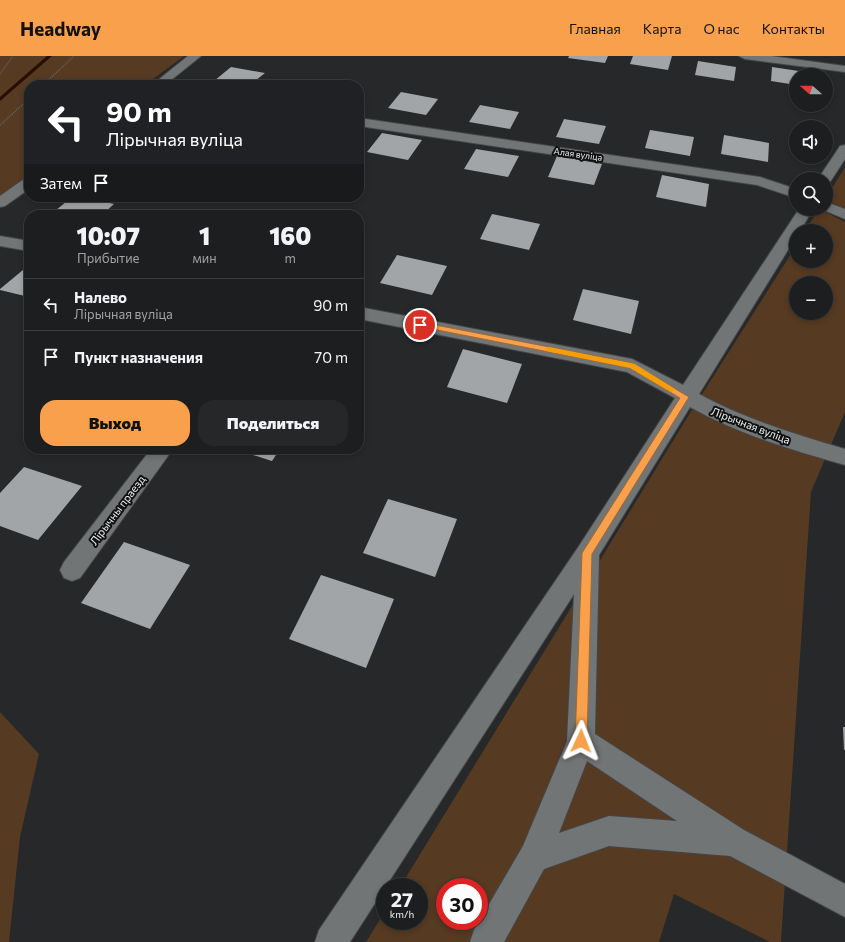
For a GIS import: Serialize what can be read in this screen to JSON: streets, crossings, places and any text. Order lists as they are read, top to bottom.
{
  "streets": {
    "street": ["Алая вуліца", "Лірычная вуліца", "Лірычны праезд"]
  },
  "north": "left",
  "page": {
    "header": "Headway",
    "nav": [
      "Главная",
      "Карта",
      "О нас",
      "Контакты"
    ],
    "map_buttons": ["+", "−"],
    "turn": ["90 m", "Лірычная вуліца"],
    "then": "Затем",
    "eta": [
      "10:07",
      "Прибытие",
      "1",
      "мин",
      "160",
      "m"
    ],
    "list": [
      {
        "name": "Налево",
        "note": "Лірычная вуліца",
        "value": "90 m"
      },
      {
        "name": "Пункт назначения",
        "value": "70 m"
      }
    ],
    "buttons": ["Выход", "Поделиться"],
    "speed": "27 km/h",
    "limit": "30"
  }
}
